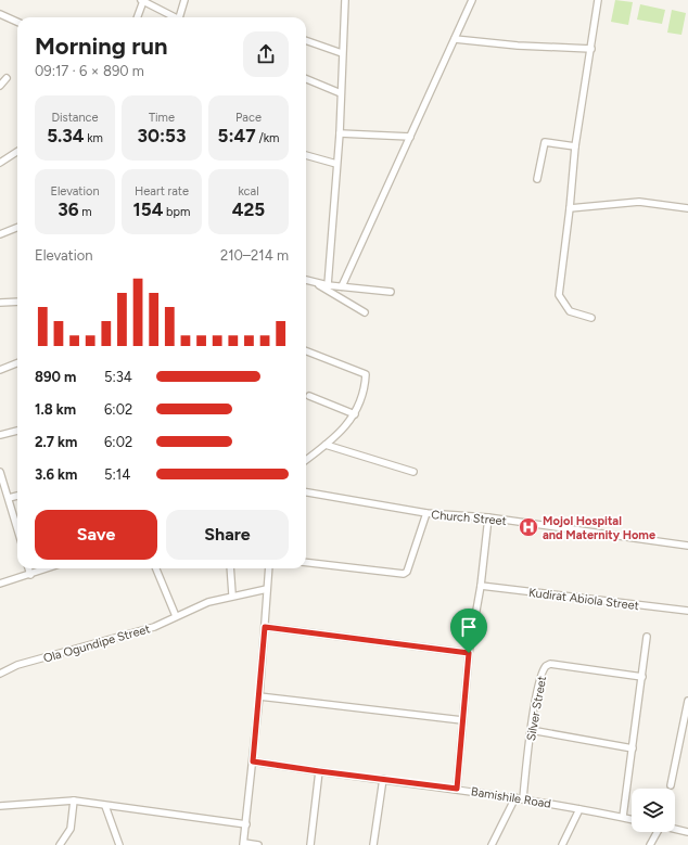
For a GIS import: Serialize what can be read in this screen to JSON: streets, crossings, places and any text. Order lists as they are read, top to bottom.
{
  "streets": {
    "street": [
      "Church Street",
      "Kudirat Abiola Street",
      "Ola Ogundipe Street",
      "Silver Street",
      "Bamishile Road"
    ]
  },
  "crossings": [
    ["Silver Street", "Bamishile Road"]
  ],
  "places": {
    "hospital": ["Mojol Hospital and Maternity Home"]
  },
  "page": {
    "heading": ["Morning run", "09:17 · 6 × 890 m"],
    "stats": [
      ["Distance", "5.34 km"],
      ["Time", "30:53"],
      ["Pace", "5:47 /km"],
      ["Elevation", "36 m"],
      ["Heart rate", "154 bpm"],
      ["kcal", "425"]
    ],
    "chart": ["Elevation", "210–214 m"],
    "list": [
      {
        "name": "890 m",
        "note": "5:34"
      },
      {
        "name": "1.8 km",
        "note": "6:02"
      },
      {
        "name": "2.7 km",
        "note": "6:02"
      },
      {
        "name": "3.6 km",
        "note": "5:14"
      }
    ],
    "buttons": ["Save", "Share"]
  }
}
